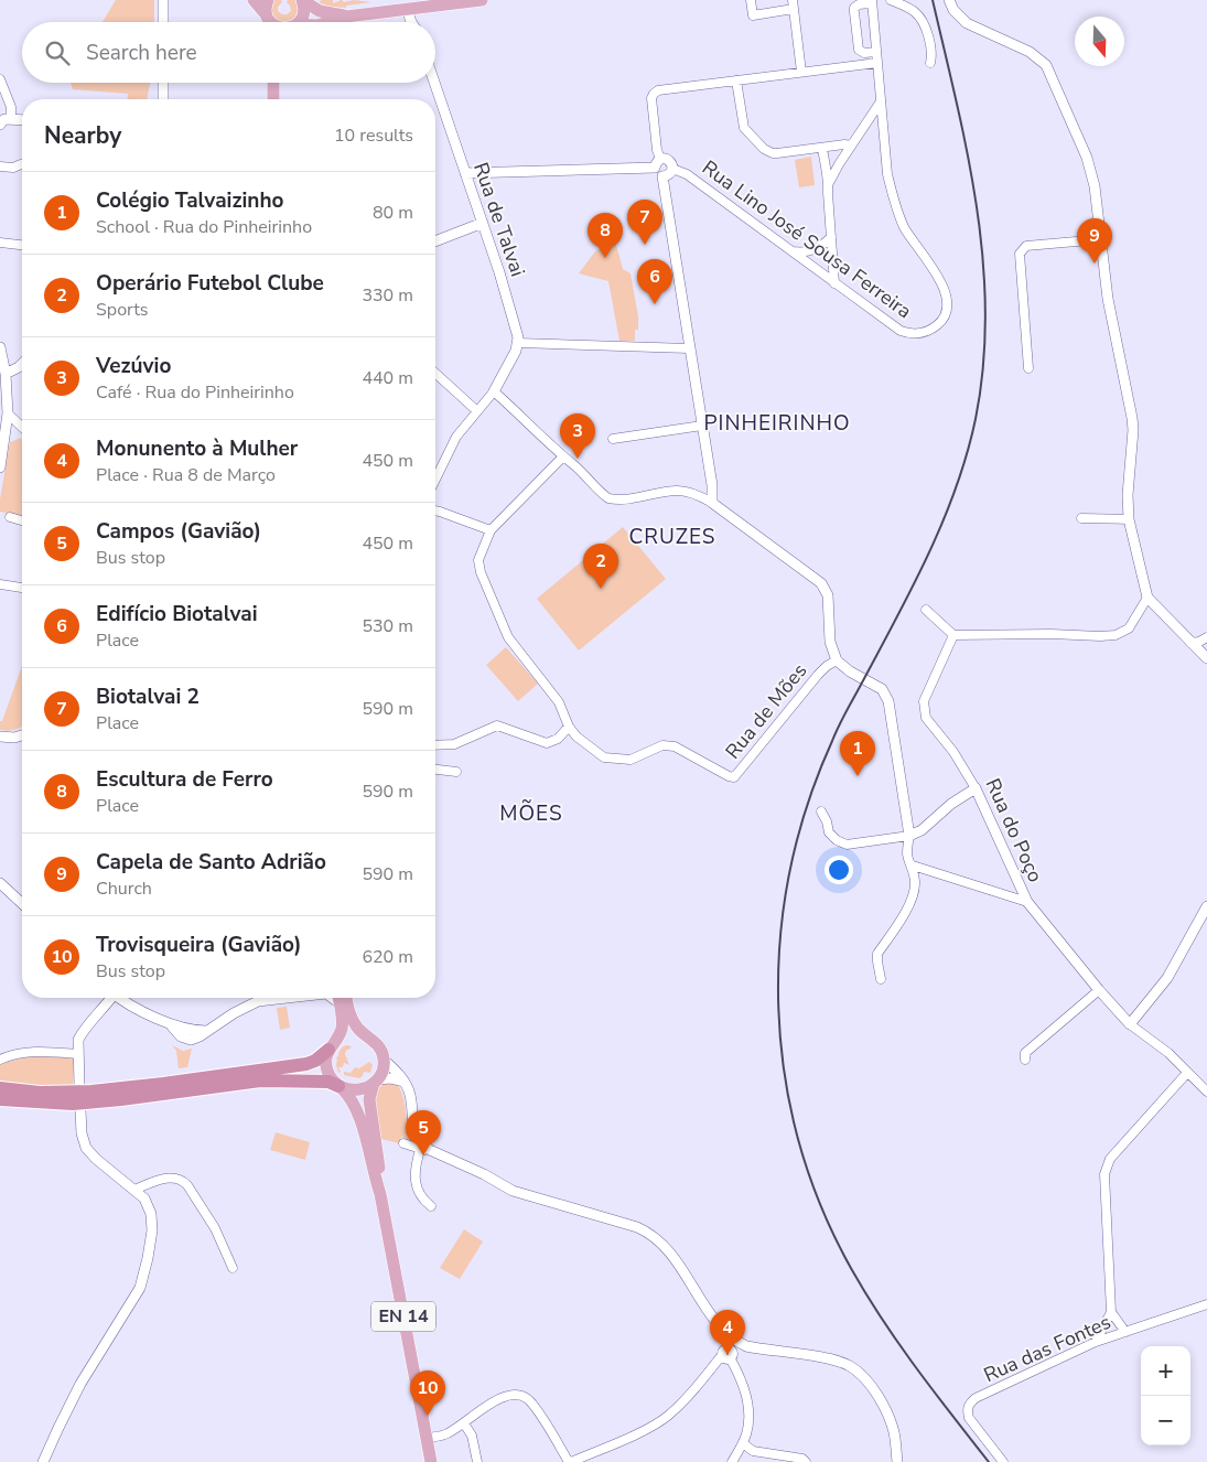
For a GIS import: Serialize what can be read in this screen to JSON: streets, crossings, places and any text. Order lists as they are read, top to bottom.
{
  "streets": {
    "main road": ["EN 14"],
    "street": [
      "Rua de Talvai",
      "Rua Lino José Sousa Ferreira",
      "Rua de Mões",
      "Rua do Poço",
      "Rua das Fontes"
    ]
  },
  "districts": ["PINHEIRINHO", "CRUZES", "MÕES"],
  "north": "bottom",
  "page": {
    "search": "Search here",
    "heading": ["Nearby", "10 results"],
    "list": [
      {
        "mark": "1",
        "name": "Colégio Talvaizinho",
        "note": "School · Rua do Pinheirinho",
        "value": "80 m"
      },
      {
        "mark": "2",
        "name": "Operário Futebol Clube",
        "note": "Sports",
        "value": "330 m"
      },
      {
        "mark": "3",
        "name": "Vezúvio",
        "note": "Café · Rua do Pinheirinho",
        "value": "440 m"
      },
      {
        "mark": "4",
        "name": "Monunento à Mulher",
        "note": "Place · Rua 8 de Março",
        "value": "450 m"
      },
      {
        "mark": "5",
        "name": "Campos (Gavião)",
        "note": "Bus stop",
        "value": "450 m"
      },
      {
        "mark": "6",
        "name": "Edifício Biotalvai",
        "note": "Place",
        "value": "530 m"
      },
      {
        "mark": "7",
        "name": "Biotalvai 2",
        "note": "Place",
        "value": "590 m"
      },
      {
        "mark": "8",
        "name": "Escultura de Ferro",
        "note": "Place",
        "value": "590 m"
      },
      {
        "mark": "9",
        "name": "Capela de Santo Adrião",
        "note": "Church",
        "value": "590 m"
      },
      {
        "mark": "10",
        "name": "Trovisqueira (Gavião)",
        "note": "Bus stop",
        "value": "620 m"
      }
    ],
    "pins": [
      "7",
      "8",
      "9",
      "6",
      "3",
      "2",
      "1",
      "5",
      "4",
      "10"
    ],
    "map_buttons": ["+", "−"]
  }
}
